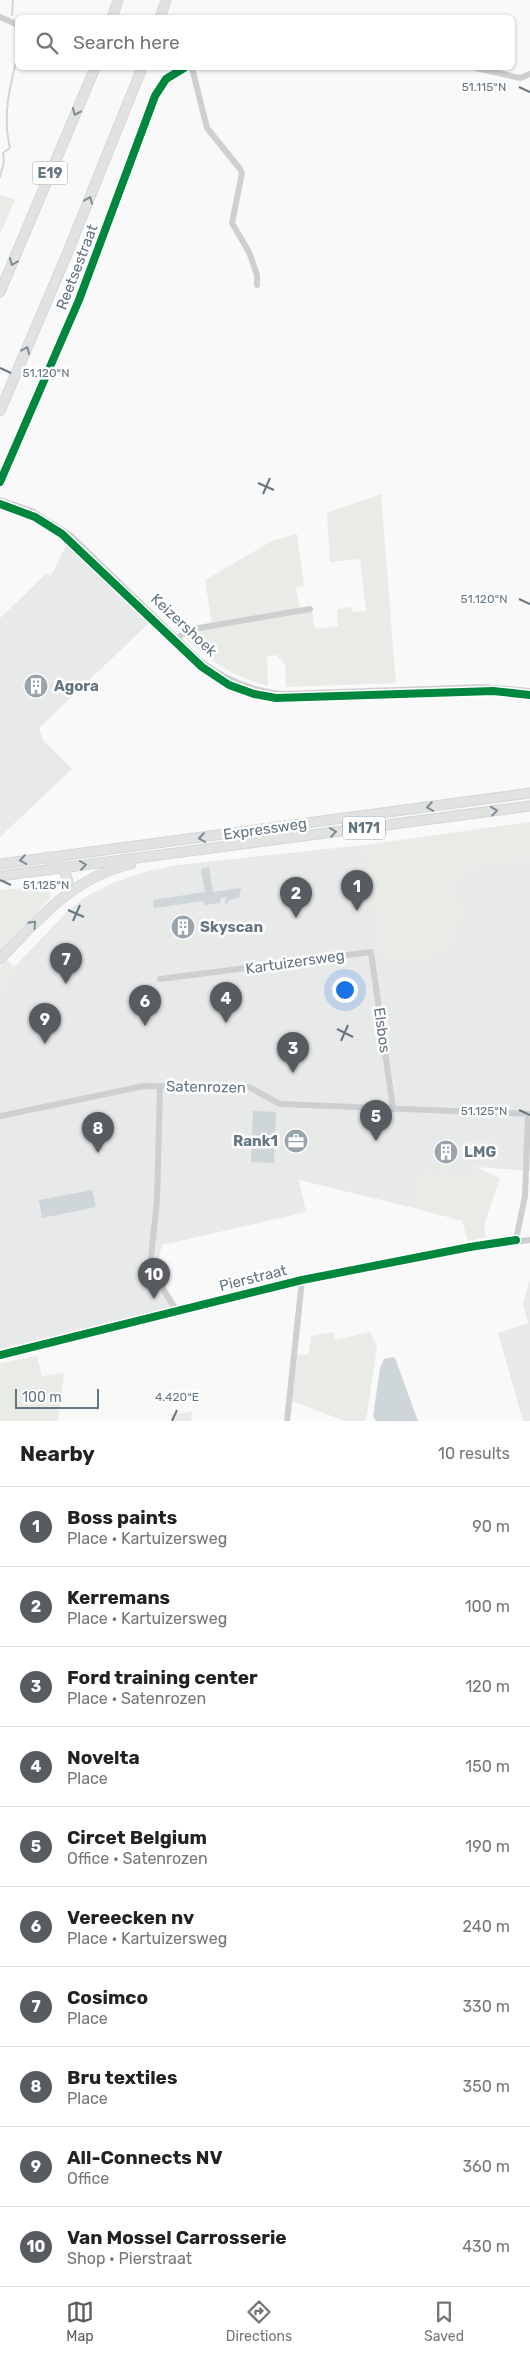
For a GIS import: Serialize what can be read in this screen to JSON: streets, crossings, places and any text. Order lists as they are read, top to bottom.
{
  "streets": {
    "highway": ["E19", "N171", "Expressweg"],
    "street": [
      "Reetsestraat",
      "Keizershoek",
      "Kartuizersweg",
      "Elsbos",
      "Satenrozen",
      "Pierstraat"
    ]
  },
  "crossings": [
    ["Kartuizersweg", "Elsbos"],
    ["Elsbos", "Satenrozen"]
  ],
  "places": {
    "building": ["Agora", "Skyscan", "LMG"],
    "office": ["Rank1"]
  },
  "scale_bar": "100 m",
  "page": {
    "search": "Search here",
    "pins": [
      "1",
      "2",
      "7",
      "4",
      "6",
      "9",
      "3",
      "5",
      "8",
      "10"
    ],
    "scale": "100 m",
    "heading": ["Nearby", "10 results"],
    "list": [
      {
        "mark": "1",
        "name": "Boss paints",
        "note": "Place · Kartuizersweg",
        "value": "90 m"
      },
      {
        "mark": "2",
        "name": "Kerremans",
        "note": "Place · Kartuizersweg",
        "value": "100 m"
      },
      {
        "mark": "3",
        "name": "Ford training center",
        "note": "Place · Satenrozen",
        "value": "120 m"
      },
      {
        "mark": "4",
        "name": "Novelta",
        "note": "Place",
        "value": "150 m"
      },
      {
        "mark": "5",
        "name": "Circet Belgium",
        "note": "Office · Satenrozen",
        "value": "190 m"
      },
      {
        "mark": "6",
        "name": "Vereecken nv",
        "note": "Place · Kartuizersweg",
        "value": "240 m"
      },
      {
        "mark": "7",
        "name": "Cosimco",
        "note": "Place",
        "value": "330 m"
      },
      {
        "mark": "8",
        "name": "Bru textiles",
        "note": "Place",
        "value": "350 m"
      },
      {
        "mark": "9",
        "name": "All-Connects NV",
        "note": "Office",
        "value": "360 m"
      },
      {
        "mark": "10",
        "name": "Van Mossel Carrosserie",
        "note": "Shop · Pierstraat",
        "value": "430 m"
      }
    ],
    "nav": ["Map", "Directions", "Saved"]
  },
  "coordinates": [
    "51.115°N",
    "51.120°N",
    "51.125°N",
    "4.420°E"
  ]
}
